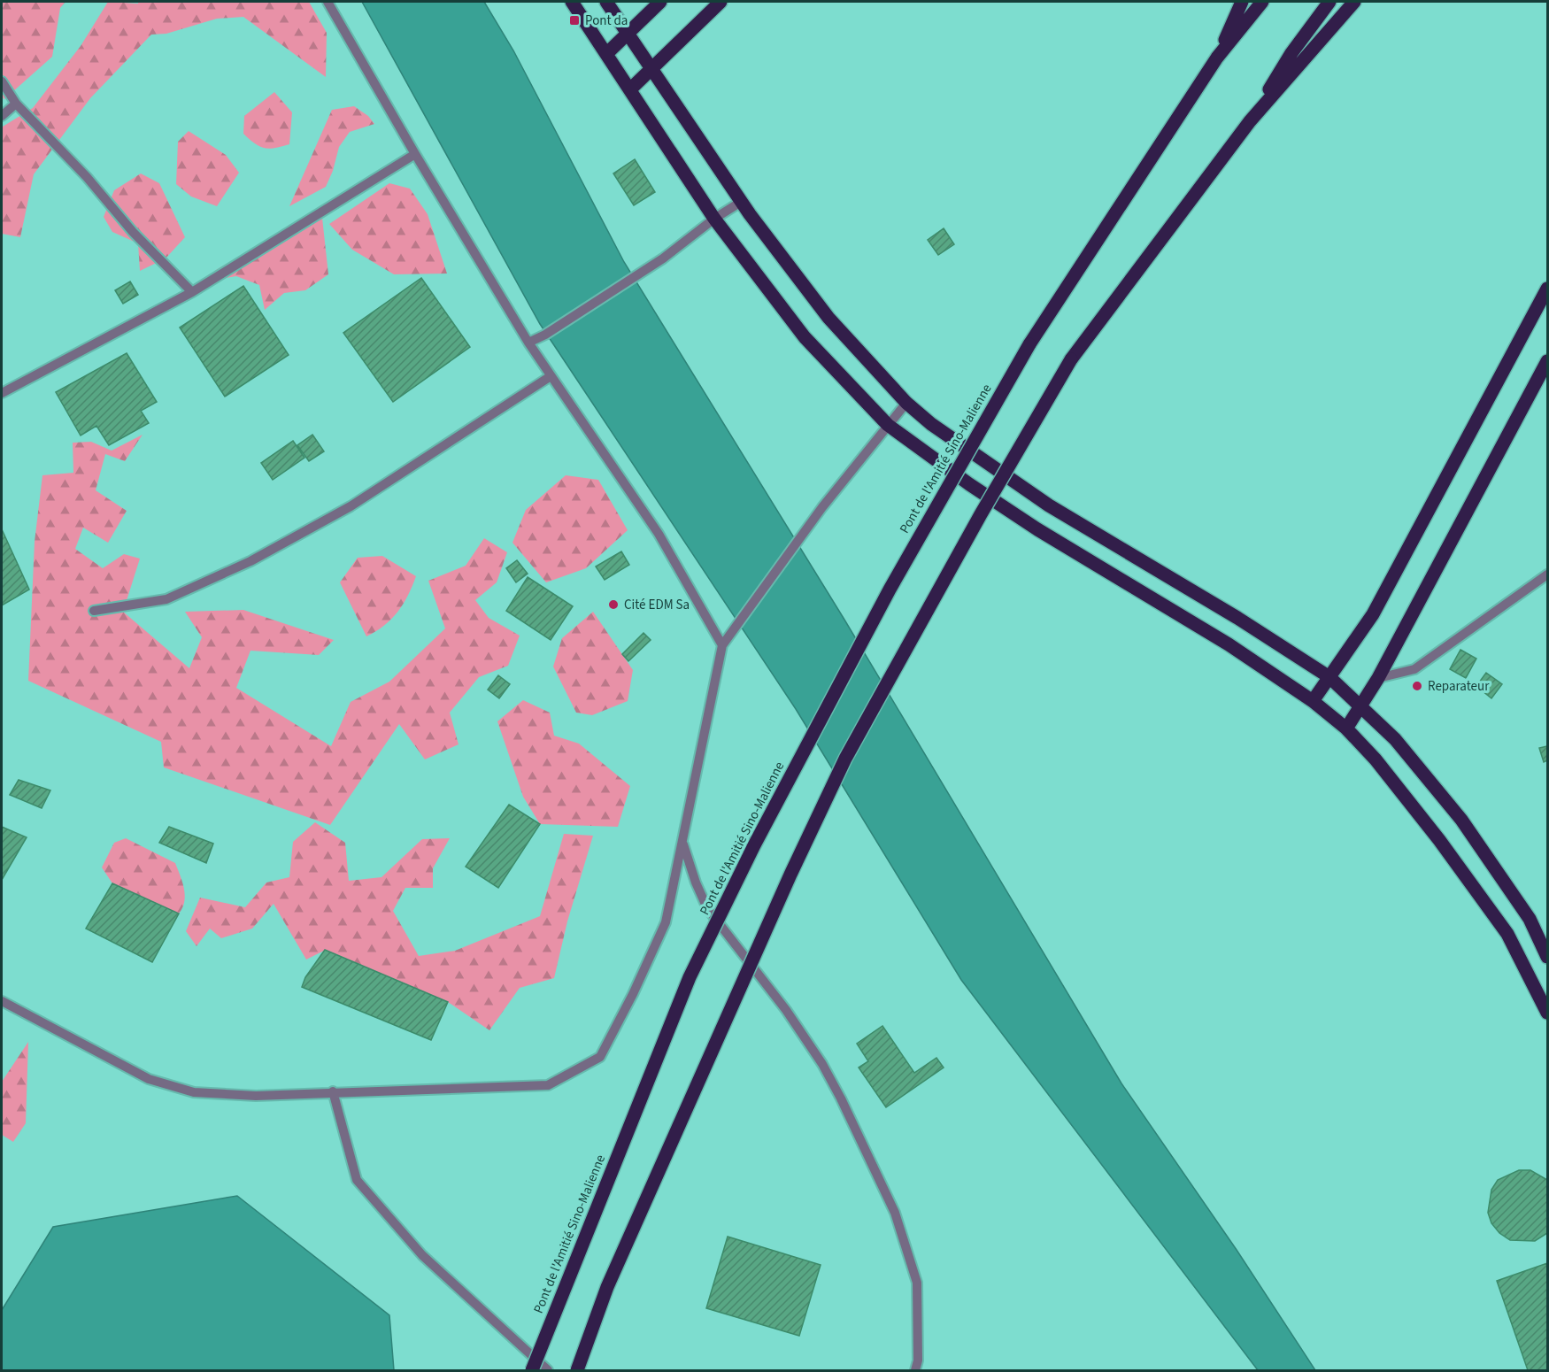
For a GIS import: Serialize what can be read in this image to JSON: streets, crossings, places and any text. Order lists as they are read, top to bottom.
{
  "streets": {
    "main road": ["Pont de l'Amitié Sino-Malienne"]
  },
  "places": {
    "transit": ["Pont da"],
    "other": ["Cité EDM Sa", "Reparateur"]
  }
}
